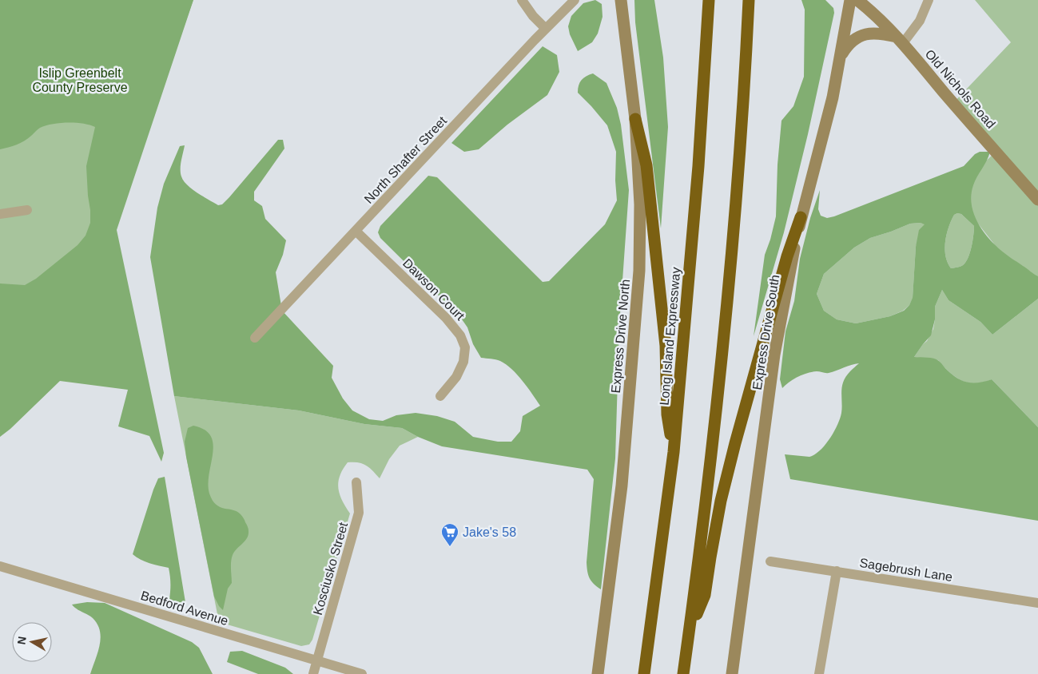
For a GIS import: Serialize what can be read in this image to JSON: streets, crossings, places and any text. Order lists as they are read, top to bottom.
{
  "streets": {
    "highway": ["Long Island Expressway"],
    "main road": ["Old Nichols Road", "Express Drive South", "Express Drive North"],
    "street": [
      "North Shafter Street",
      "Dawson Court",
      "Kosciusko Street",
      "Sagebrush Lane",
      "Bedford Avenue"
    ]
  },
  "crossings": [
    ["North Shafter Street", "Dawson Court"],
    ["Kosciusko Street", "Bedford Avenue"]
  ],
  "parks": ["Islip Greenbelt County Preserve"],
  "places": {
    "supermarket": ["Jake's 58"]
  },
  "north": "left"
}
